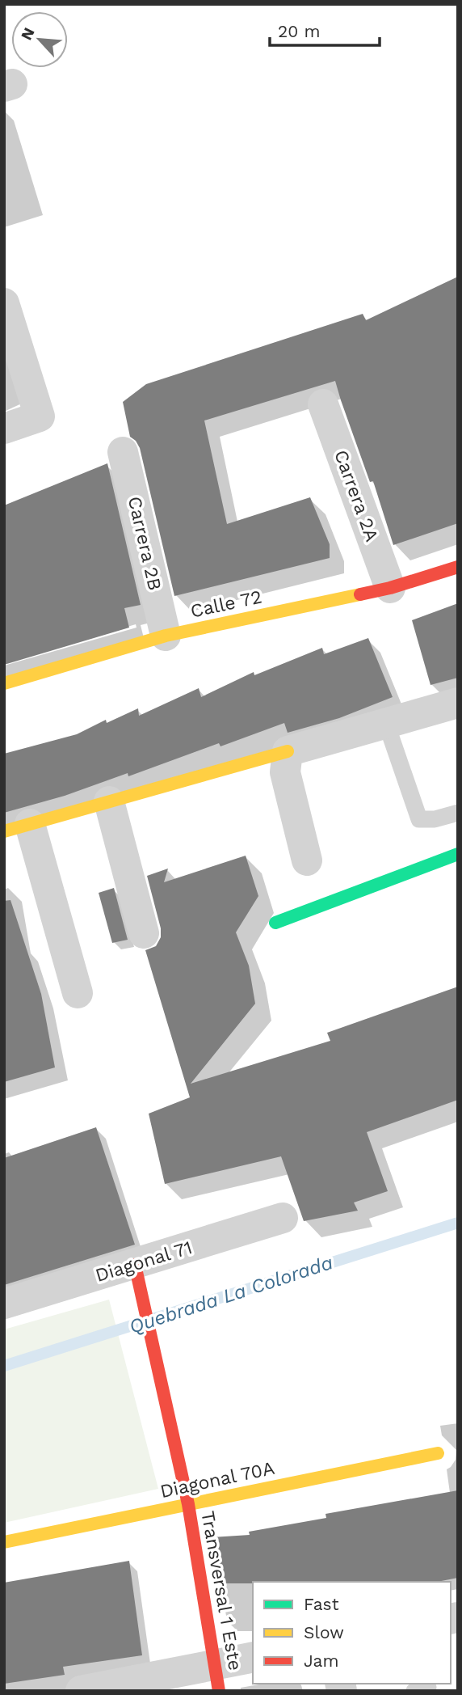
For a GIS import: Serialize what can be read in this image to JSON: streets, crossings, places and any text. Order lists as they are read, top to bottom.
{
  "streets": {
    "street": [
      "Carrera 2A",
      "Carrera 2B",
      "Calle 72",
      "Diagonal 71",
      "Diagonal 70A",
      "Transversal 1 Este"
    ]
  },
  "crossings": [
    ["Carrera 2A", "Calle 72"],
    ["Carrera 2B", "Calle 72"],
    ["Diagonal 71", "Transversal 1 Este"],
    ["Diagonal 70A", "Transversal 1 Este"]
  ],
  "water": ["Quebrada La Colorada"],
  "legend": ["Fast", "Slow", "Jam"],
  "scale_bar": "20 m",
  "north": "top left"
}
